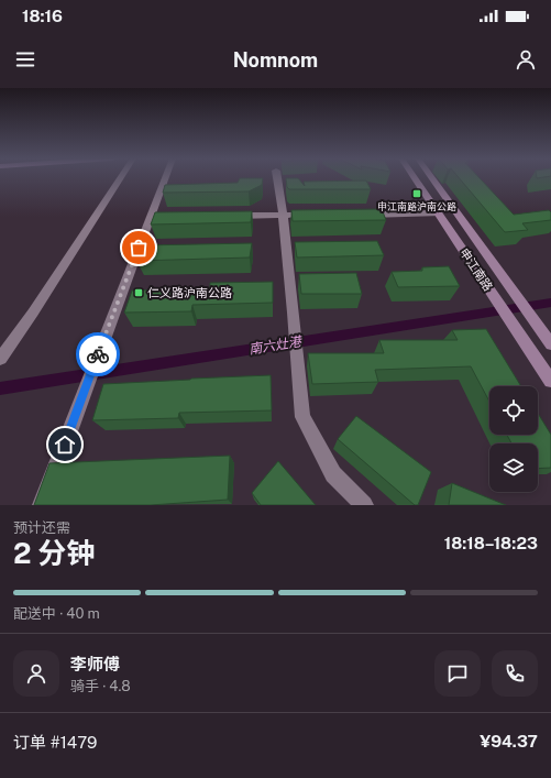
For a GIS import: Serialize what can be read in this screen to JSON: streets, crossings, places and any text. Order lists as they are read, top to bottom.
{
  "streets": {
    "main road": ["申江南路"]
  },
  "water": ["南六灶港"],
  "places": {
    "transit": ["申江南路沪南公路", "仁义路沪南公路"]
  },
  "page": {
    "status": "18:16",
    "header": "Nomnom",
    "heading": ["2 分钟", "预计还需", "18:18–18:23"],
    "panel": [
      "李师傅",
      "骑手 · 4.8",
      "订单 #1479",
      "¥94.37"
    ],
    "bar": "配送中 · 40 m"
  }
}
